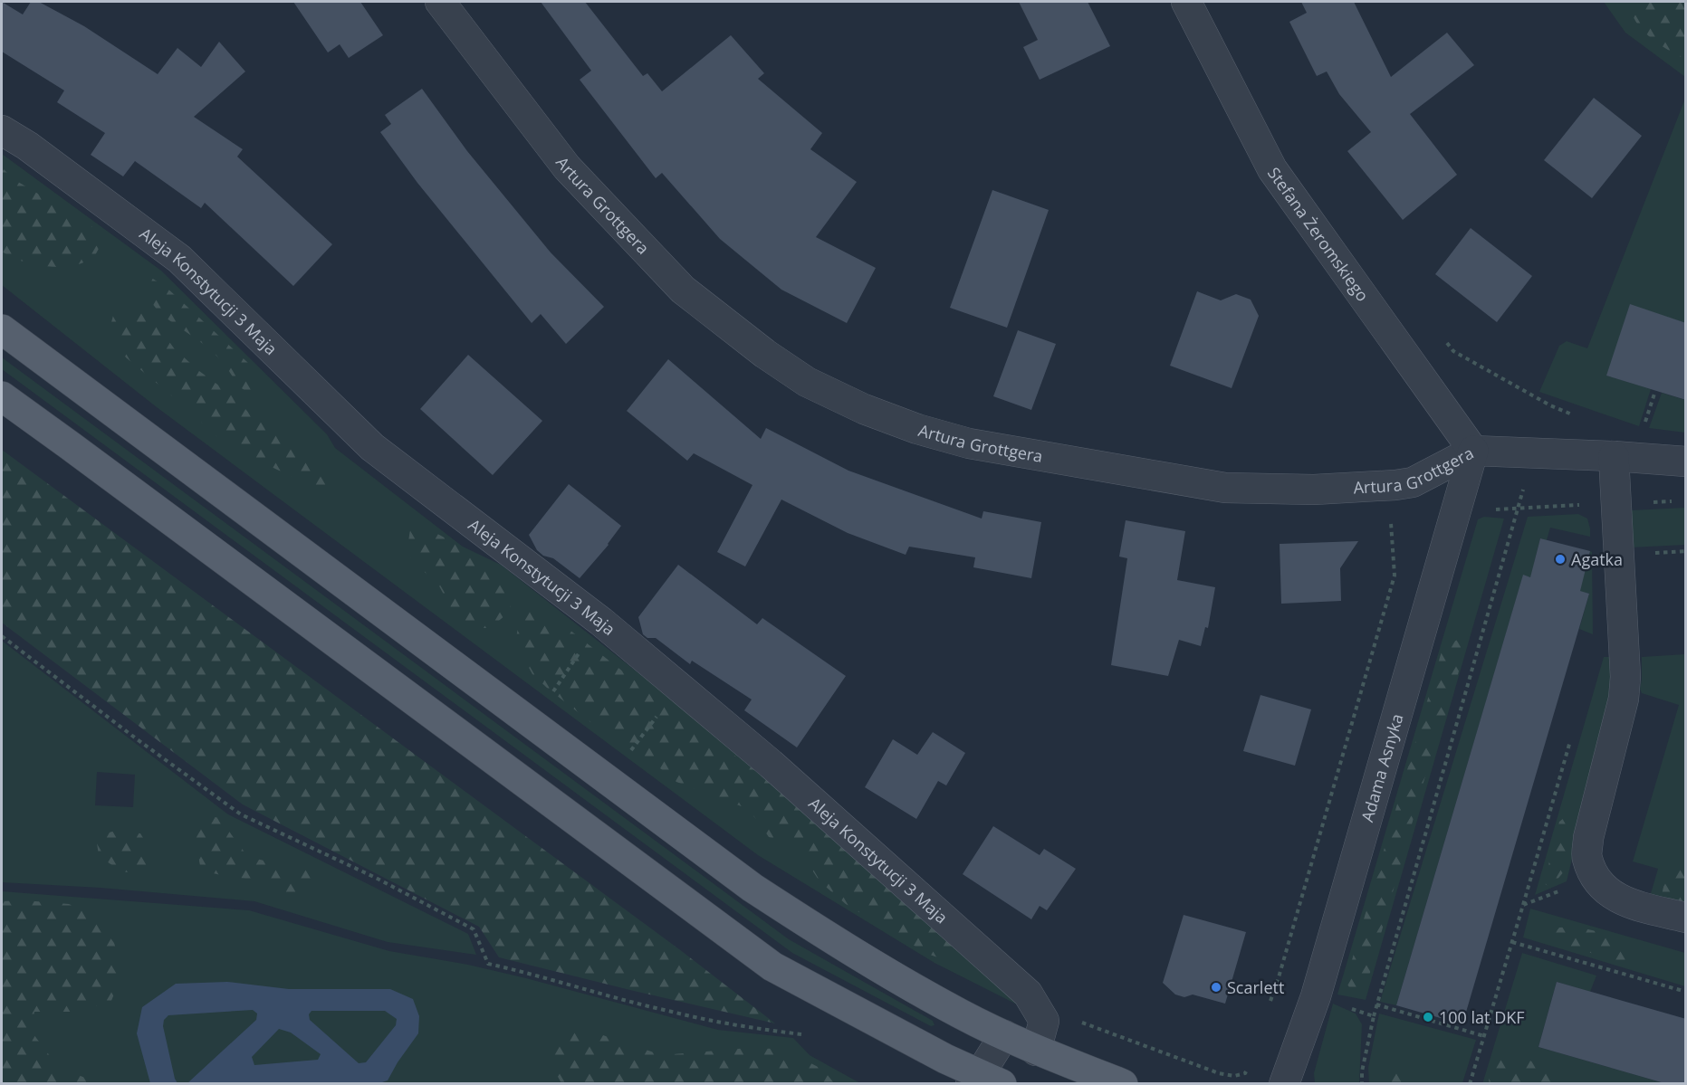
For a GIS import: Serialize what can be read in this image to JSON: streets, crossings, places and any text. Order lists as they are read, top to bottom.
{
  "streets": {
    "street": [
      "Artura Grottgera",
      "Stefana Żeromskiego",
      "Aleja Konstytucji 3 Maja",
      "Adama Asnyka"
    ]
  },
  "crossings": [
    ["Artura Grottgera", "Stefana Żeromskiego"],
    ["Artura Grottgera", "Adama Asnyka"],
    ["Stefana Żeromskiego", "Adama Asnyka"]
  ],
  "places": ["Agatka", "Scarlett", "100 lat DKF"]
}
